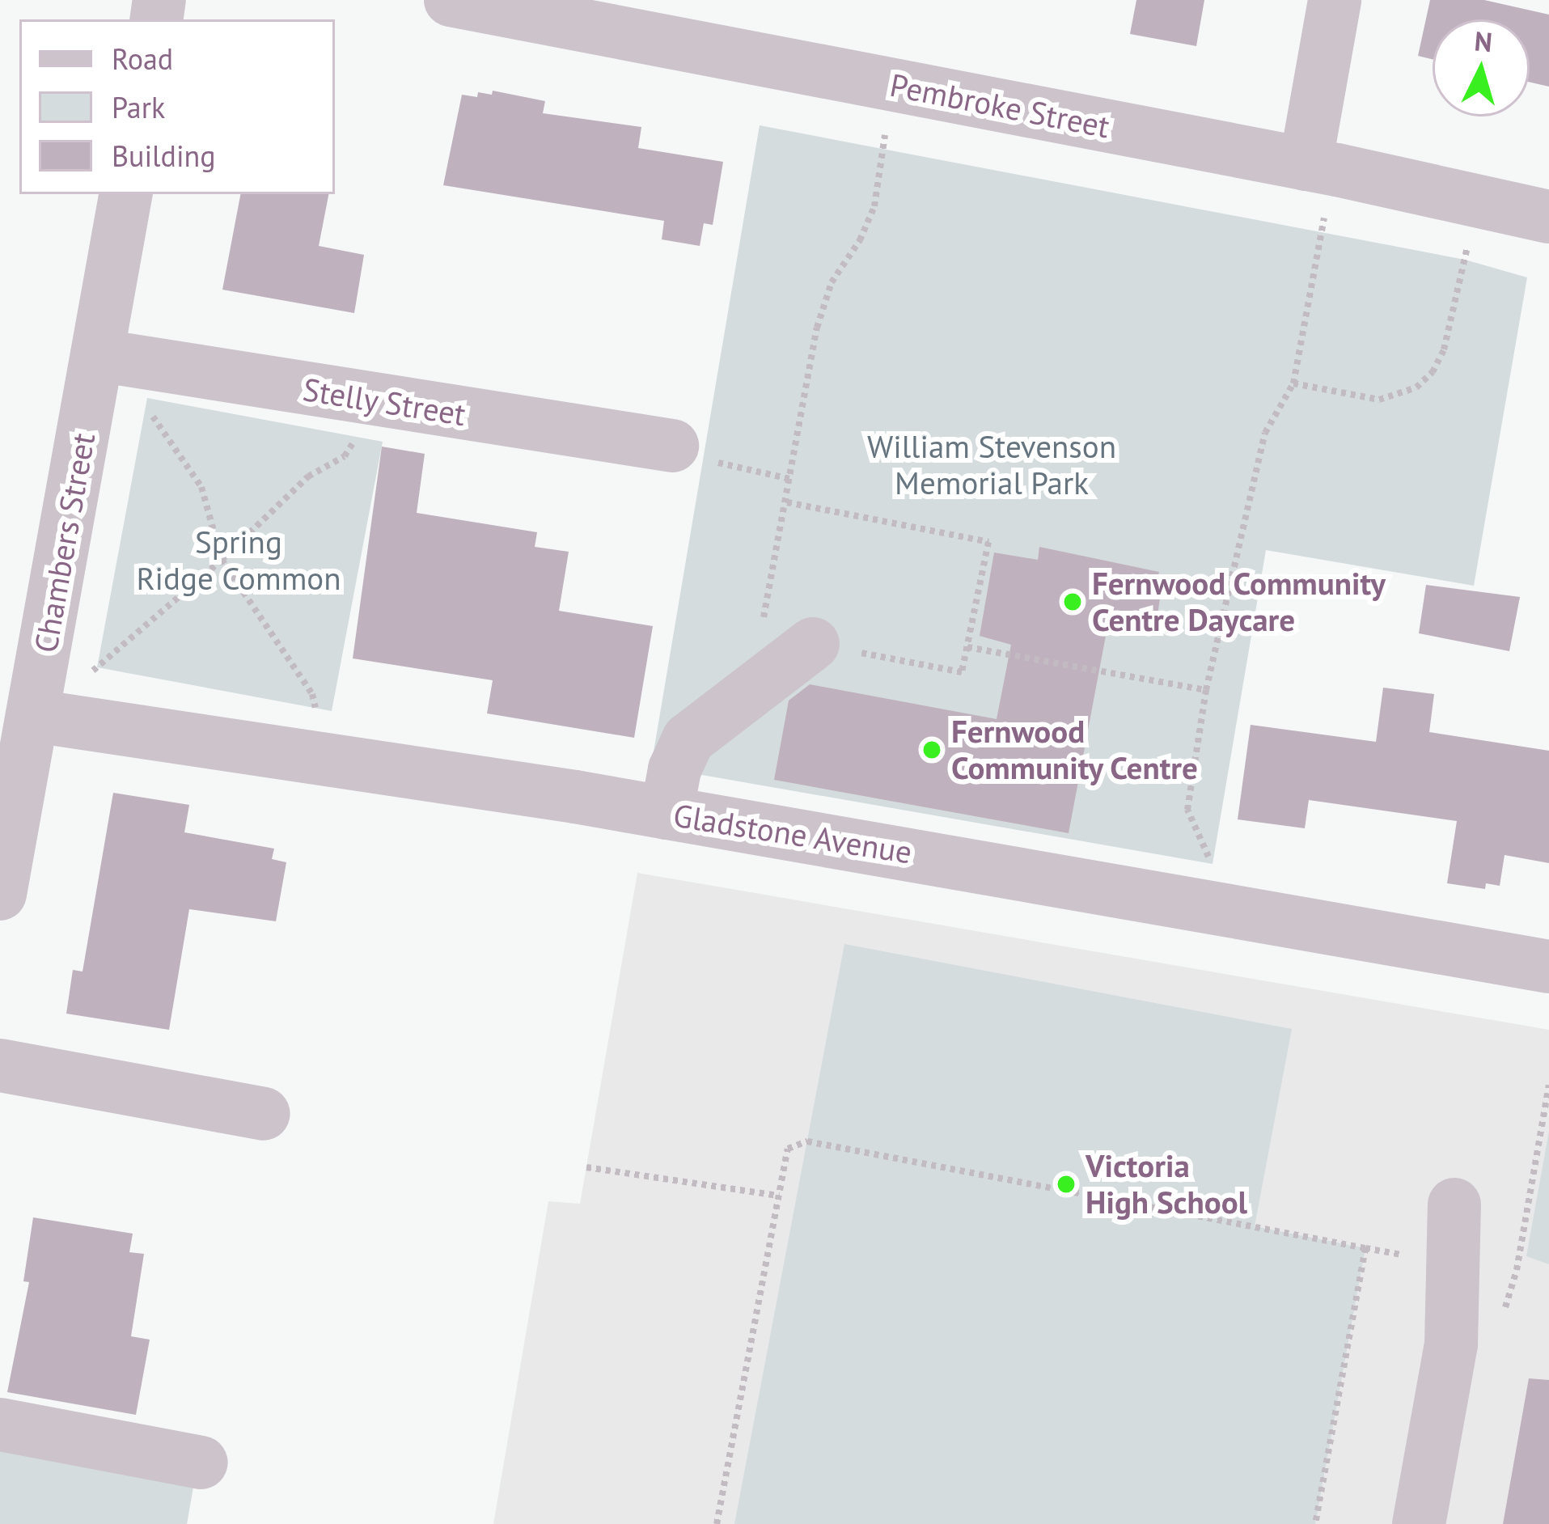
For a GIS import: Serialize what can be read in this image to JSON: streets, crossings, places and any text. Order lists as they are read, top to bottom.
{
  "streets": {
    "street": [
      "Pembroke Street",
      "Stelly Street",
      "Chambers Street",
      "Gladstone Avenue"
    ]
  },
  "crossings": [
    ["Stelly Street", "Chambers Street"],
    ["Chambers Street", "Gladstone Avenue"]
  ],
  "parks": ["William Stevenson Memorial Park", "Spring Ridge Common"],
  "places": ["Fernwood Community Centre Daycare", "Fernwood Community Centre", "Victoria High School"],
  "legend": ["Road", "Park", "Building"],
  "north": "top"
}
